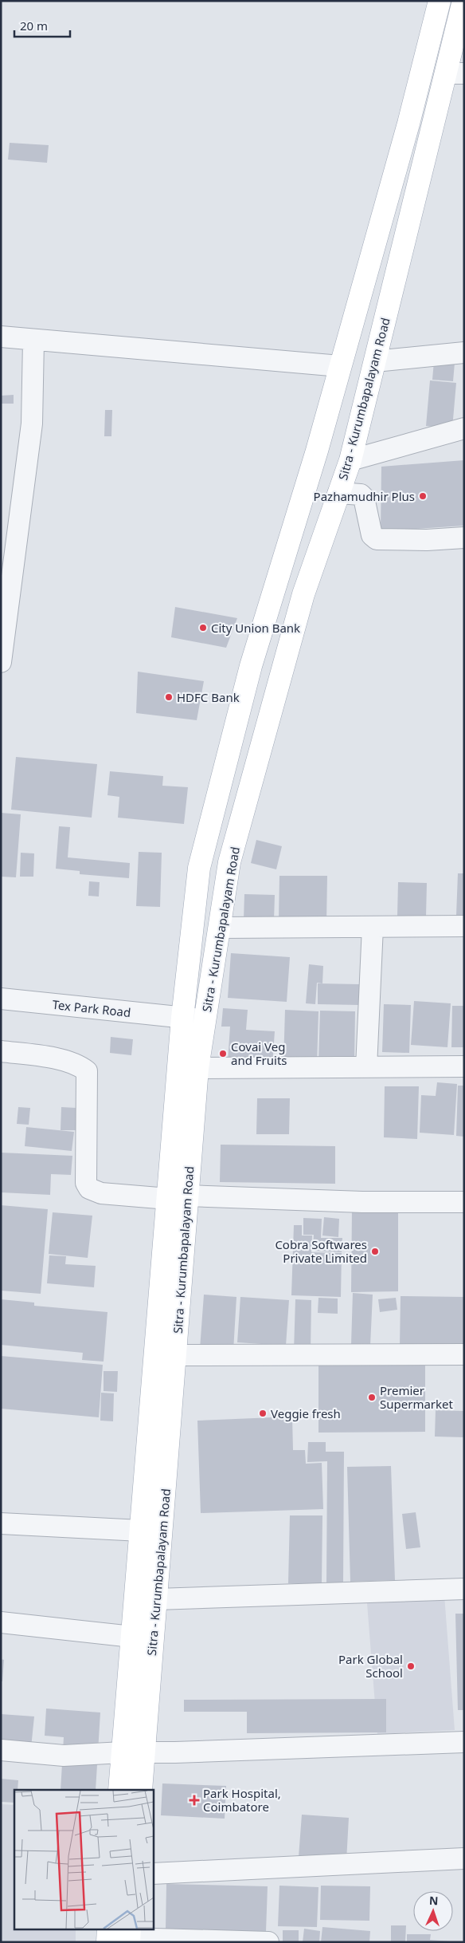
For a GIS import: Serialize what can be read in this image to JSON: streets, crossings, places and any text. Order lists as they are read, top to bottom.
{
  "streets": {
    "main road": ["Sitra - Kurumbapalayam Road"],
    "street": ["Tex Park Road"]
  },
  "crossings": [
    ["Sitra - Kurumbapalayam Road", "Tex Park Road"]
  ],
  "places": {
    "other": [
      "Pazhamudhir Plus",
      "City Union Bank",
      "HDFC Bank",
      "Covai Veg and Fruits",
      "Cobra Softwares Private Limited",
      "Premier Supermarket",
      "Veggie fresh",
      "Park Global School"
    ],
    "health": ["Park Hospital, Coimbatore"]
  },
  "scale_bar": "20 m",
  "north": "top"
}
